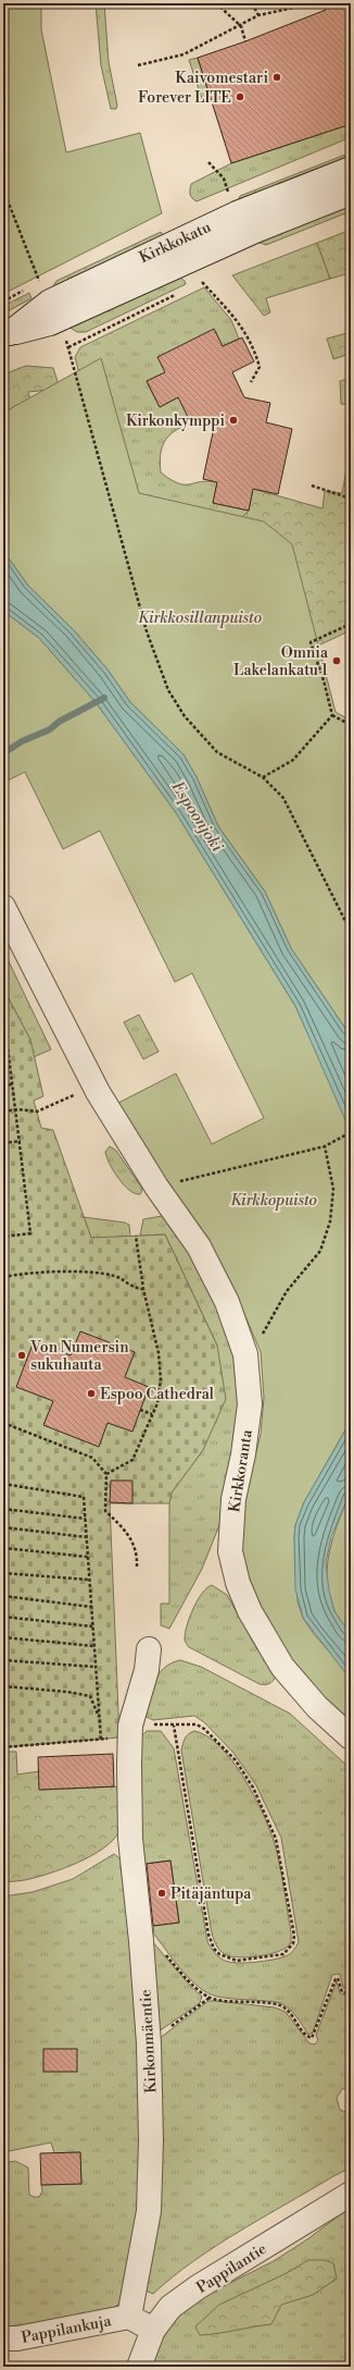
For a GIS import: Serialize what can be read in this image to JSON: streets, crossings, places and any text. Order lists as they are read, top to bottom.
{
  "streets": {
    "street": [
      "Kirkkokatu",
      "Kirkkoranta",
      "Kirkonmäentie",
      "Pappilantie",
      "Pappilankuja"
    ]
  },
  "crossings": [
    ["Kirkonmäentie", "Pappilankuja"]
  ],
  "water": ["Espoonjoki"],
  "parks": ["Kirkkosillanpuisto", "Kirkkopuisto"],
  "places": [
    "Kaivomestari",
    "Forever LITE",
    "Kirkonkymppi",
    "Omnia Lakelankatu 1",
    "Von Numersin sukuhauta",
    "Espoo Cathedral",
    "Pitäjäntupa"
  ]
}
